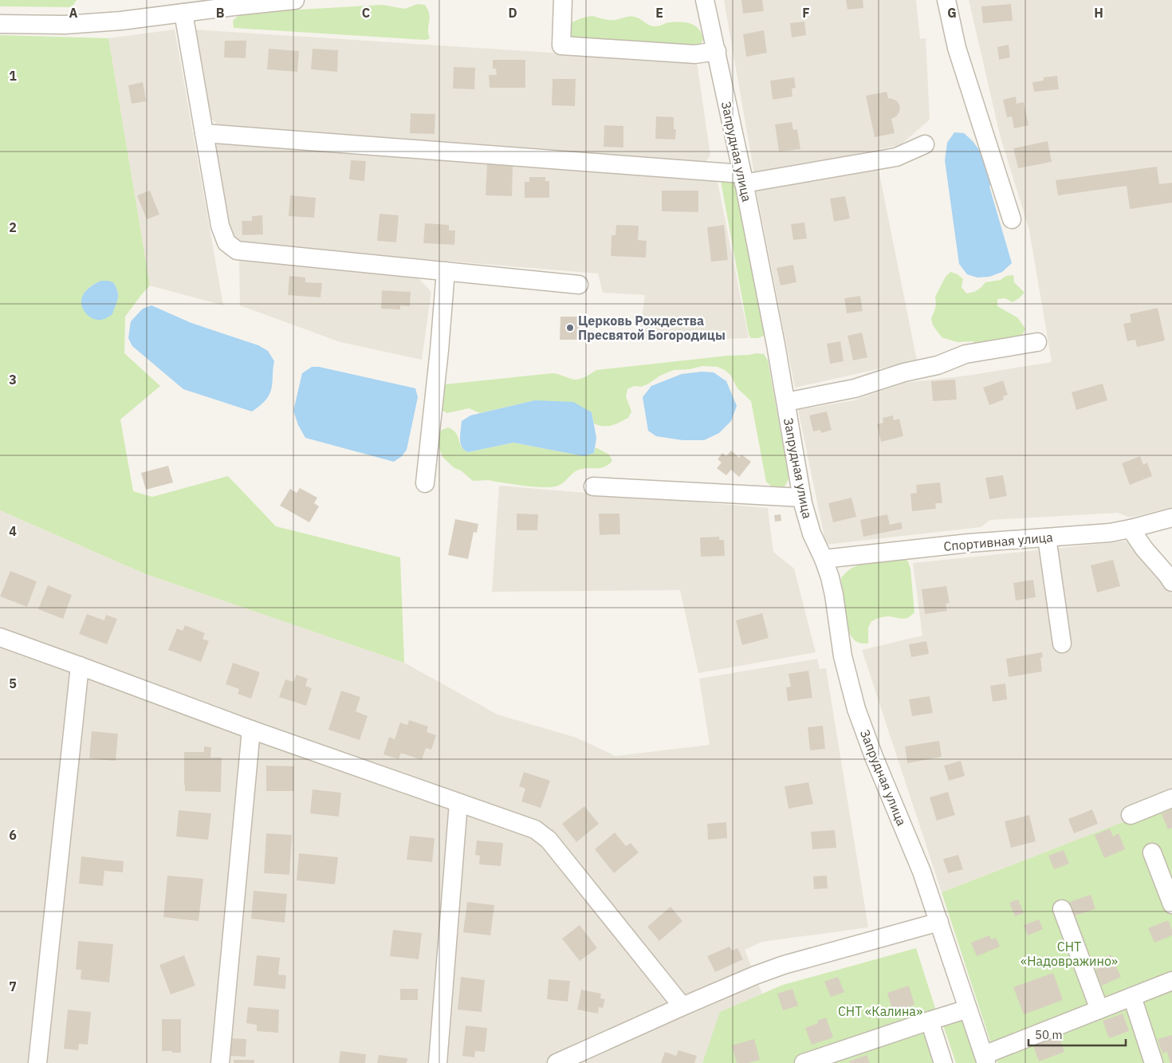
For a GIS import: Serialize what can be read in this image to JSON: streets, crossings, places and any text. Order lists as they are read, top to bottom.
{
  "streets": {
    "street": ["Запрудная улица", "Спортивная улица"]
  },
  "crossings": [
    ["Запрудная улица", "Спортивная улица"]
  ],
  "parks": ["СНТ «Надовражино»", "СНТ «Калина»"],
  "places": ["Церковь Рождества Пресвятой Богородицы"],
  "scale_bar": "50 m",
  "grid": {
    "columns": [
      "A",
      "B",
      "C",
      "D",
      "E",
      "F",
      "G",
      "H"
    ],
    "rows": [
      "1",
      "2",
      "3",
      "4",
      "5",
      "6",
      "7"
    ]
  }
}
